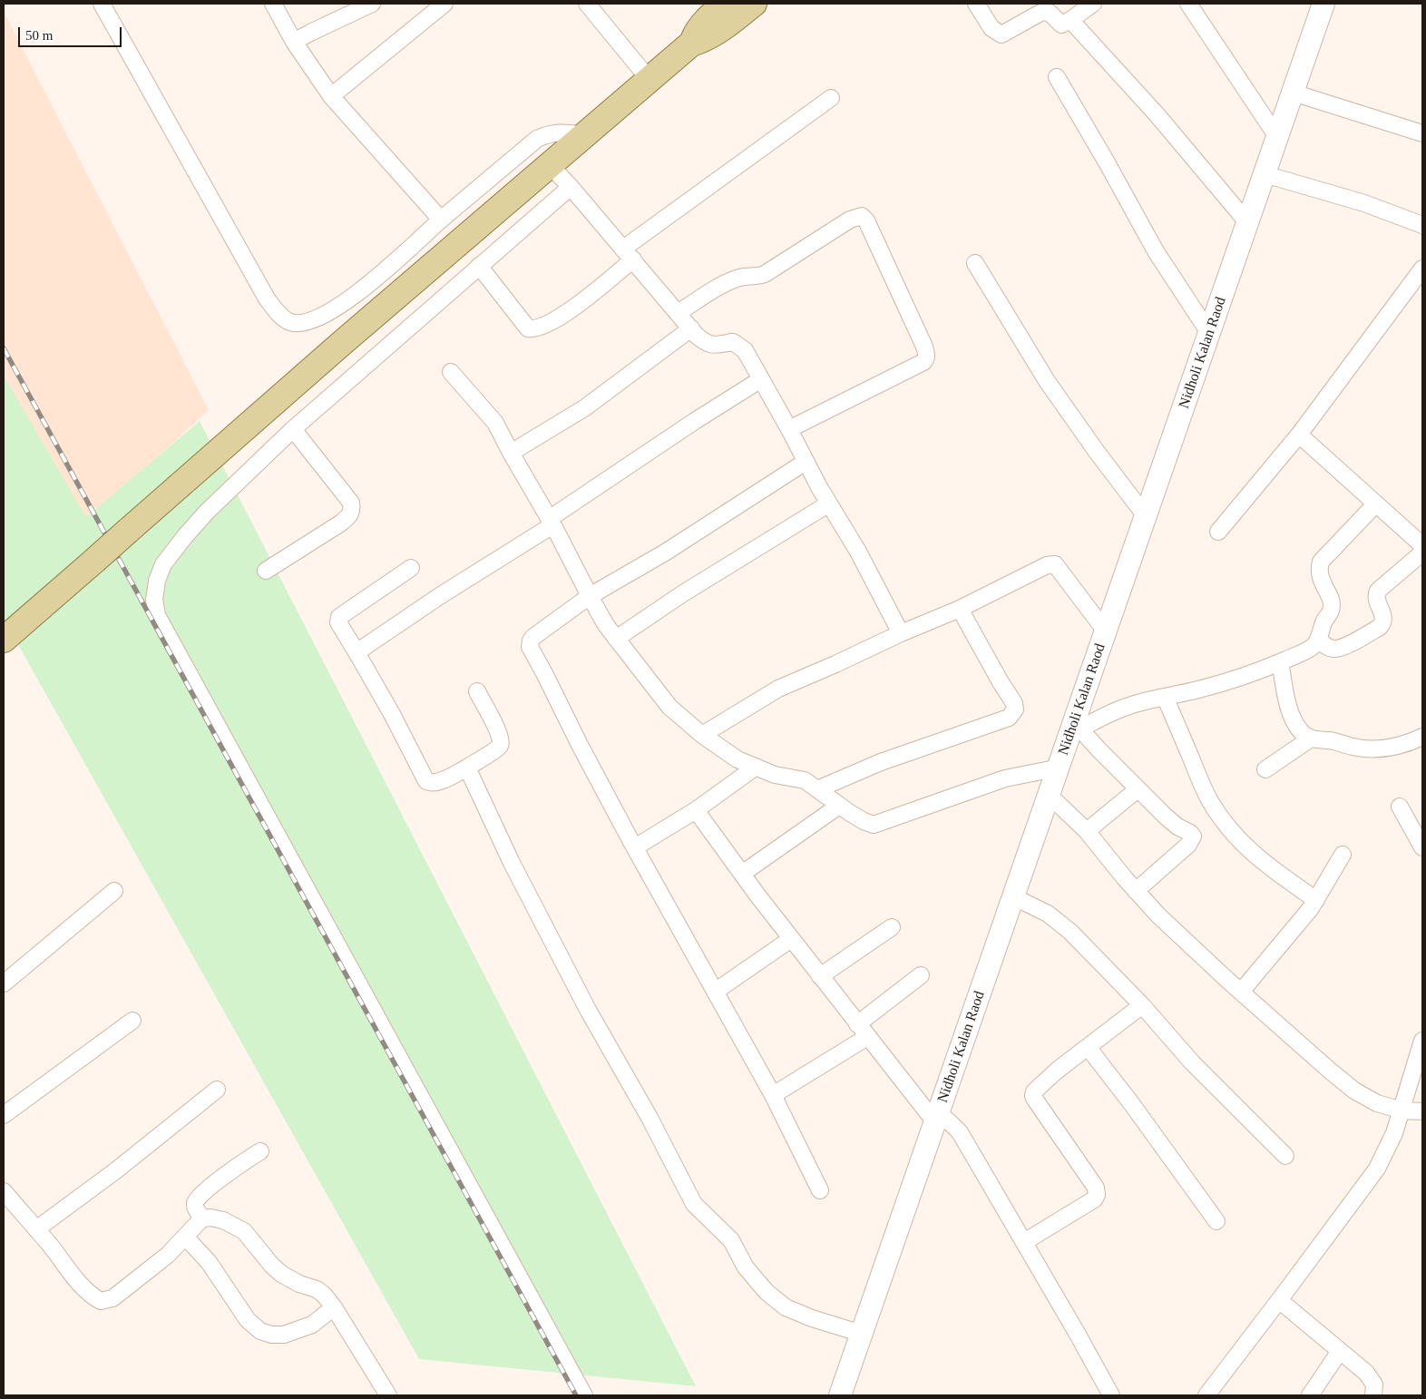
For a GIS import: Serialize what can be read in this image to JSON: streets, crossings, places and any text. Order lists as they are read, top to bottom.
{
  "streets": {
    "street": ["Nidholi Kalan Raod"]
  },
  "scale_bar": "50 m"
}
